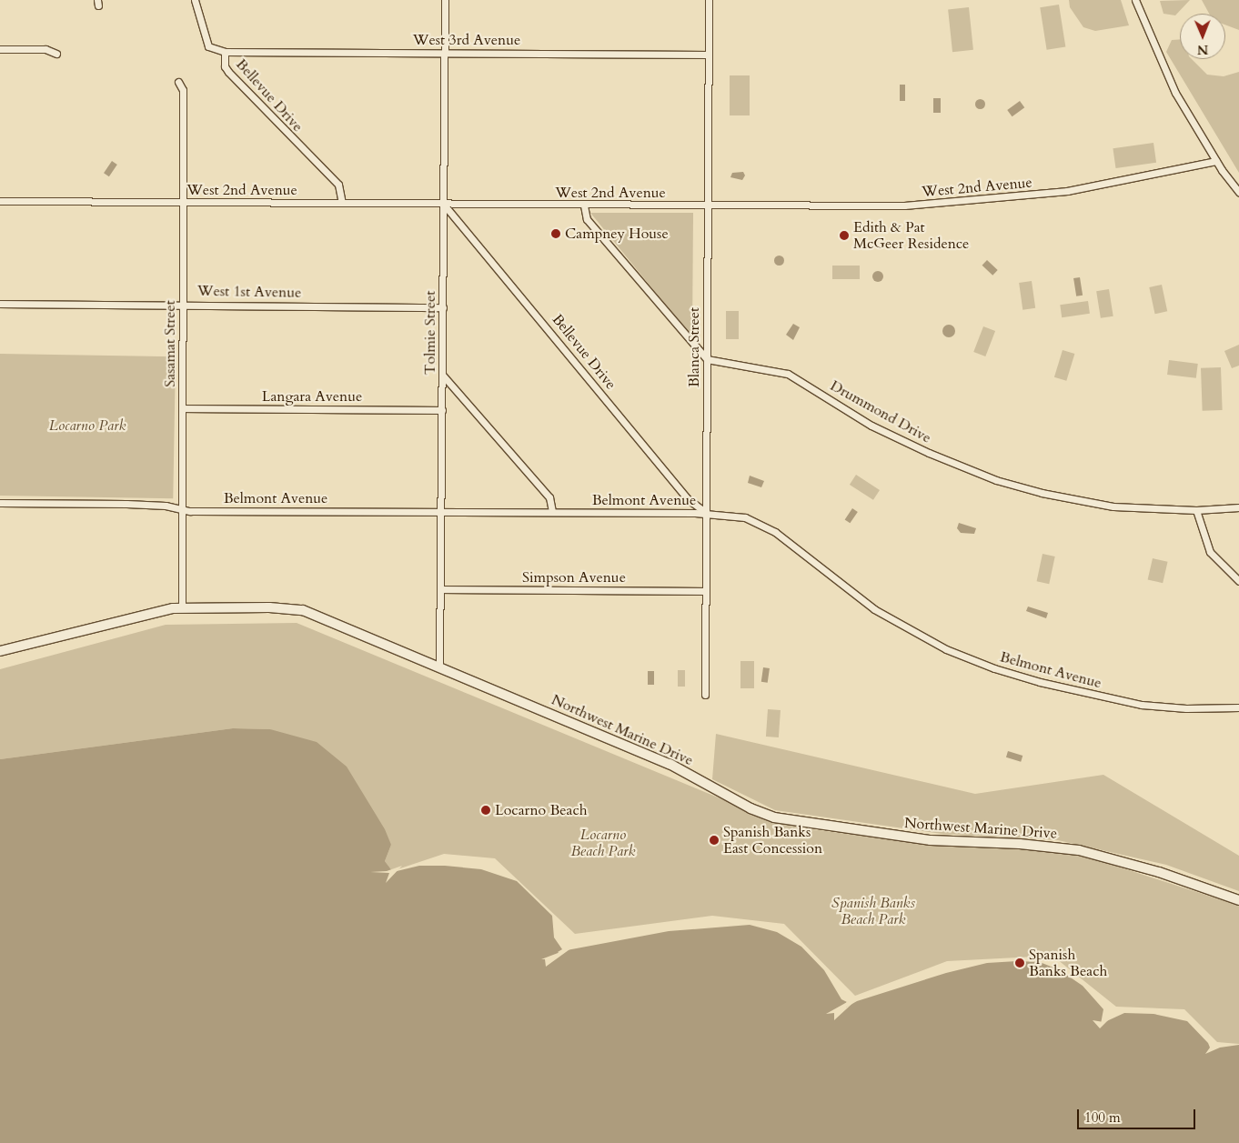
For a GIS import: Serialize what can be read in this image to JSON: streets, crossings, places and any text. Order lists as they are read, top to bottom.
{
  "streets": {
    "street": [
      "West 3rd Avenue",
      "Bellevue Drive",
      "West 2nd Avenue",
      "West 1st Avenue",
      "Tolmie Street",
      "Sasamat Street",
      "Blanca Street",
      "Langara Avenue",
      "Drummond Drive",
      "Belmont Avenue",
      "Simpson Avenue",
      "Northwest Marine Drive"
    ]
  },
  "crossings": [
    ["West 3rd Avenue", "Bellevue Drive"],
    ["West 3rd Avenue", "Tolmie Street"],
    ["West 3rd Avenue", "Blanca Street"],
    ["Bellevue Drive", "West 2nd Avenue"],
    ["Bellevue Drive", "Tolmie Street"],
    ["Bellevue Drive", "Blanca Street"],
    ["Bellevue Drive", "Belmont Avenue"],
    ["West 2nd Avenue", "Tolmie Street"],
    ["West 2nd Avenue", "Sasamat Street"],
    ["West 2nd Avenue", "Blanca Street"],
    ["West 1st Avenue", "Tolmie Street"],
    ["West 1st Avenue", "Sasamat Street"],
    ["Tolmie Street", "Langara Avenue"],
    ["Tolmie Street", "Belmont Avenue"],
    ["Tolmie Street", "Simpson Avenue"],
    ["Tolmie Street", "Northwest Marine Drive"],
    ["Sasamat Street", "Langara Avenue"],
    ["Sasamat Street", "Belmont Avenue"],
    ["Sasamat Street", "Northwest Marine Drive"],
    ["Blanca Street", "Drummond Drive"],
    ["Blanca Street", "Belmont Avenue"],
    ["Blanca Street", "Simpson Avenue"]
  ],
  "parks": ["Locarno Park", "Locarno Beach Park", "Spanish Banks Beach Park"],
  "places": [
    "Campney House",
    "Edith & Pat McGeer Residence",
    "Locarno Beach",
    "Spanish Banks East Concession",
    "Spanish Banks Beach"
  ],
  "scale_bar": "100 m",
  "north": "bottom"
}
